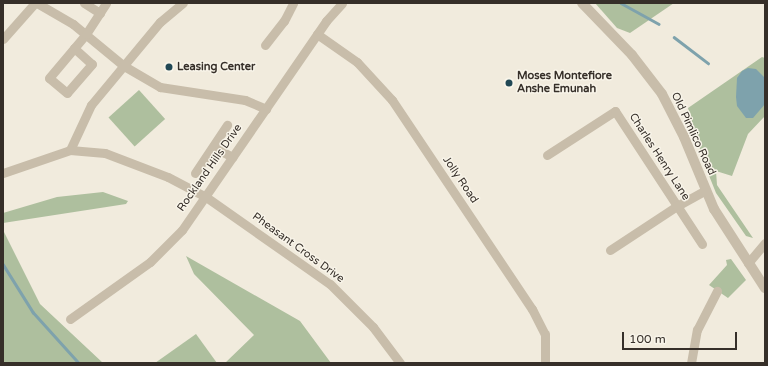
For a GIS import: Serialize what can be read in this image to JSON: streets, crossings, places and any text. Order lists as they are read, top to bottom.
{
  "streets": {
    "street": [
      "Old Pimlico Road",
      "Charles Henry Lane",
      "Rockland Hills Drive",
      "Jolly Road",
      "Pheasant Cross Drive"
    ]
  },
  "crossings": [
    ["Rockland Hills Drive", "Jolly Road"],
    ["Rockland Hills Drive", "Pheasant Cross Drive"]
  ],
  "places": ["Leasing Center", "Moses Montefiore Anshe Emunah"],
  "scale_bar": "100 m"
}
